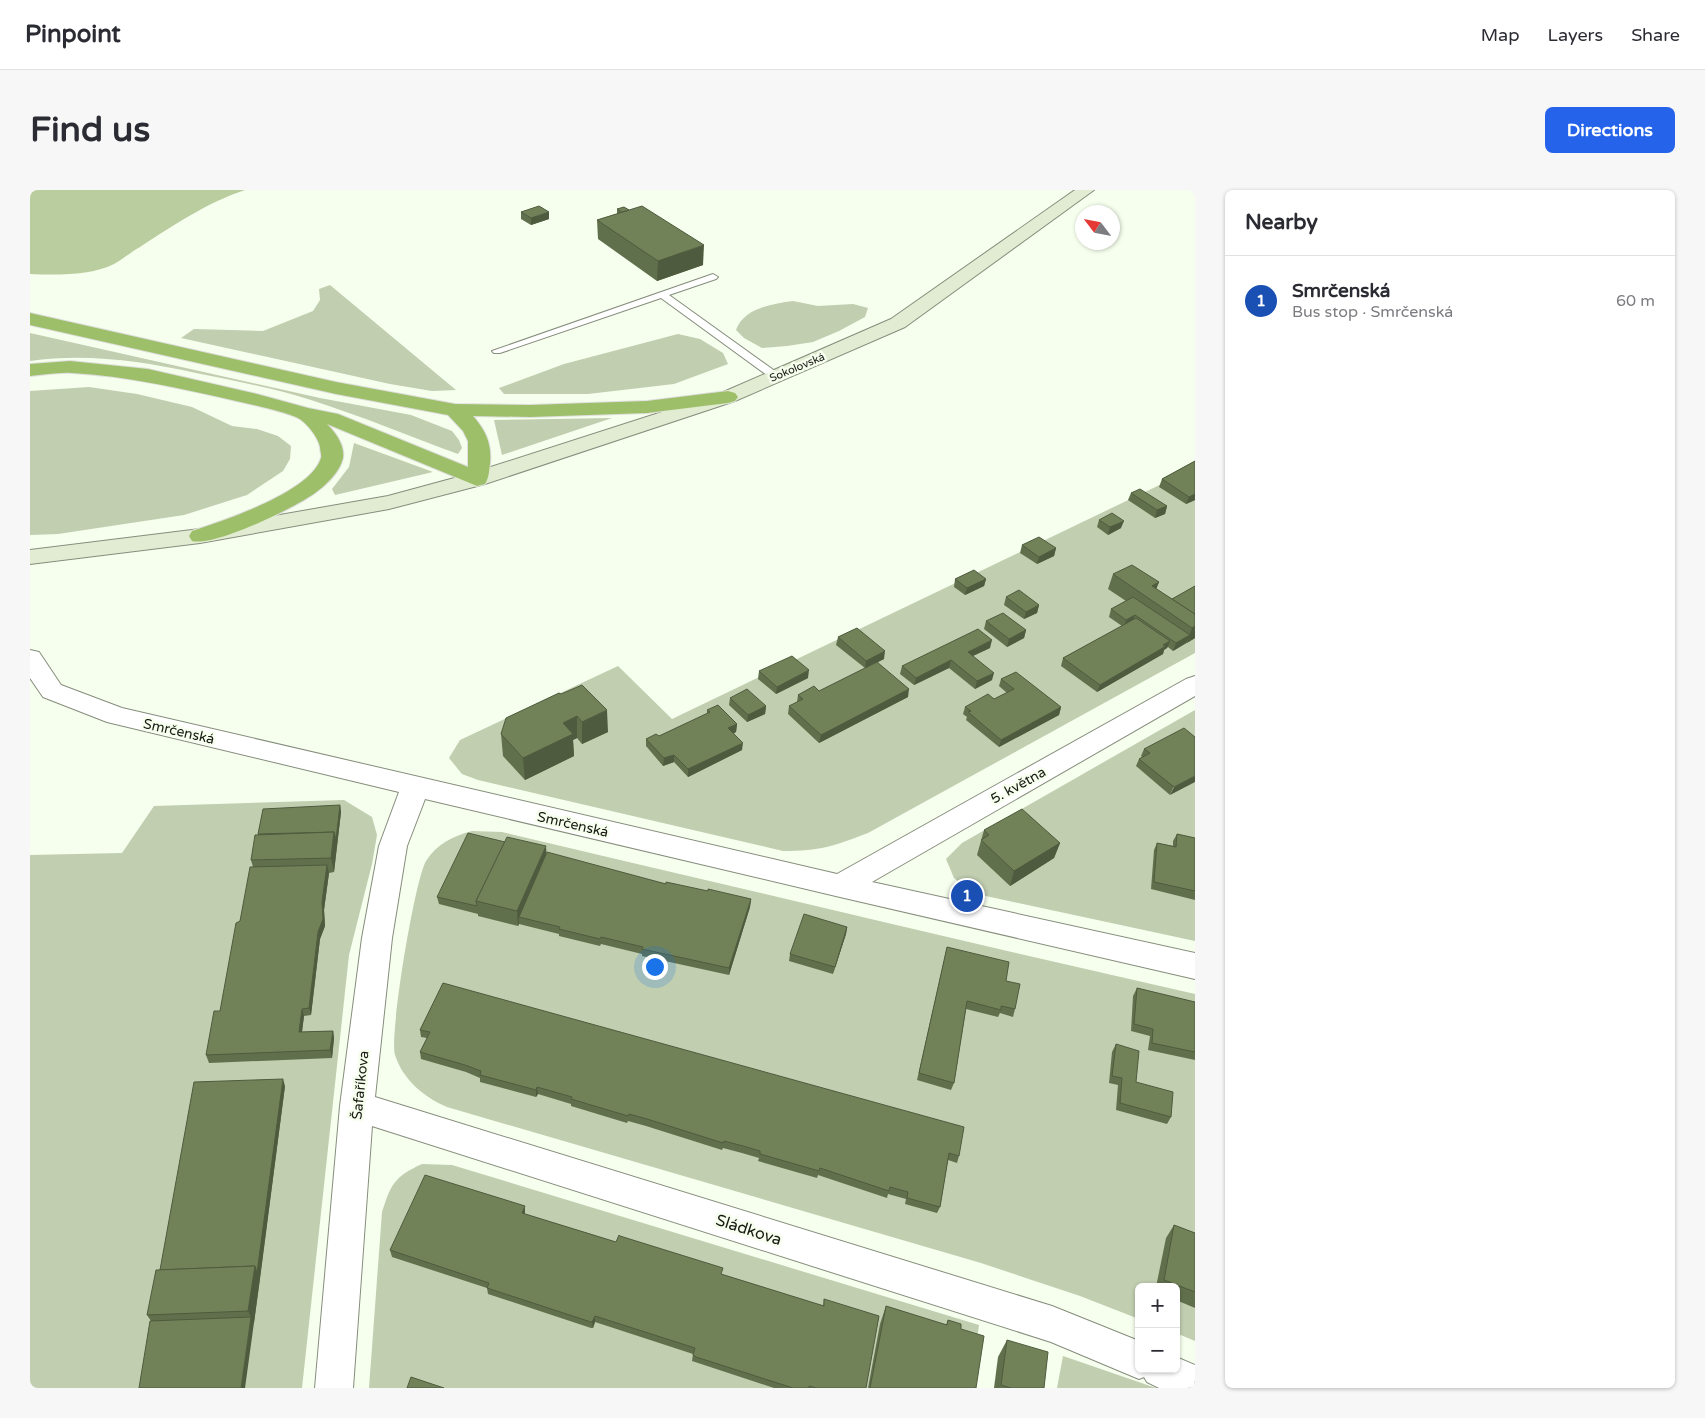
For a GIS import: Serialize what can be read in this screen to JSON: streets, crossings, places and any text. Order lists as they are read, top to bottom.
{
  "streets": {
    "street": [
      "Sokolovská",
      "Smrčenská",
      "5. května",
      "Šafaříkova",
      "Sládkova"
    ]
  },
  "crossings": [
    ["Smrčenská", "5. května"],
    ["Smrčenská", "Šafaříkova"],
    ["Šafaříkova", "Sládkova"]
  ],
  "north": "top left",
  "page": {
    "header": "Pinpoint",
    "nav": ["Map", "Layers", "Share"],
    "buttons": "Directions",
    "title": "Find us",
    "heading": "Nearby",
    "list": [
      {
        "mark": "1",
        "name": "Smrčenská",
        "note": "Bus stop · Smrčenská",
        "value": "60 m"
      }
    ],
    "pins": "1",
    "map_buttons": ["+", "−"]
  }
}
